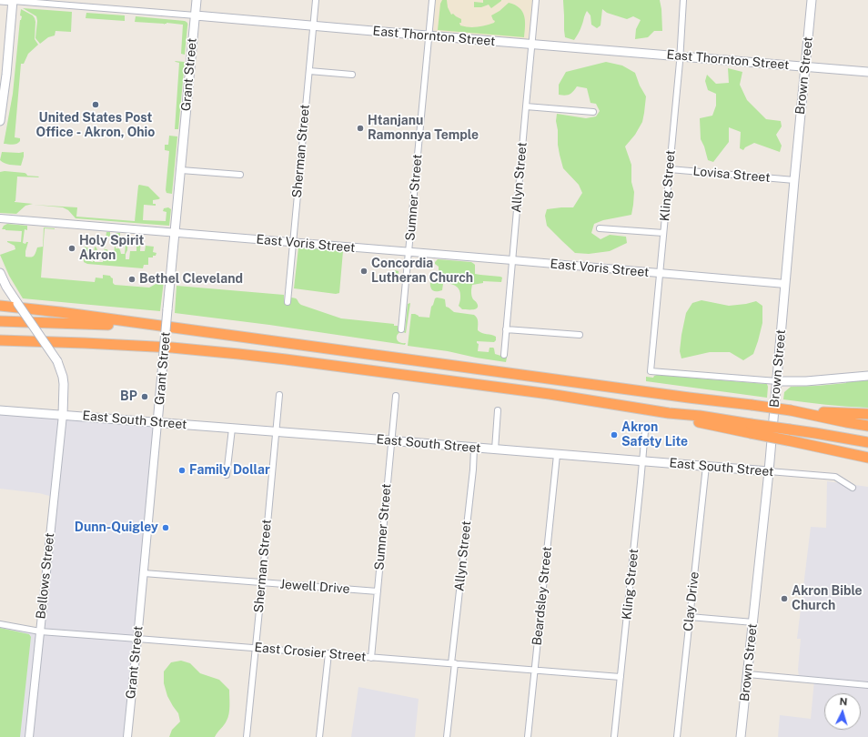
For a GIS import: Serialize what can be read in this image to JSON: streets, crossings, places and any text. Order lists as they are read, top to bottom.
{
  "streets": {
    "main road": [
      "East Thornton Street",
      "Grant Street",
      "Brown Street",
      "East South Street"
    ],
    "street": [
      "Sherman Street",
      "Lovisa Street",
      "Allyn Street",
      "Kling Street",
      "Sumner Street",
      "East Voris Street",
      "Bellows Street",
      "Jewell Drive",
      "Beardsley Street",
      "Clay Drive",
      "East Crosier Street"
    ]
  },
  "crossings": [
    ["East Thornton Street", "Grant Street"],
    ["East Thornton Street", "Brown Street"],
    ["East Thornton Street", "Sherman Street"],
    ["East Thornton Street", "Allyn Street"],
    ["East Thornton Street", "Kling Street"],
    ["East Thornton Street", "Sumner Street"],
    ["Grant Street", "East Voris Street"],
    ["Grant Street", "East South Street"],
    ["Grant Street", "Jewell Drive"],
    ["Grant Street", "East Crosier Street"],
    ["Brown Street", "Lovisa Street"],
    ["Brown Street", "Kling Street"],
    ["Brown Street", "East Voris Street"],
    ["Brown Street", "East South Street"],
    ["Sherman Street", "East Voris Street"],
    ["Sherman Street", "East South Street"],
    ["Sherman Street", "Jewell Drive"],
    ["Sherman Street", "East Crosier Street"],
    ["Lovisa Street", "Kling Street"],
    ["Allyn Street", "East Voris Street"],
    ["Allyn Street", "East South Street"],
    ["Allyn Street", "East Crosier Street"],
    ["Kling Street", "East Voris Street"],
    ["Kling Street", "East South Street"],
    ["Kling Street", "East Crosier Street"],
    ["Sumner Street", "East Voris Street"],
    ["Sumner Street", "East South Street"],
    ["Sumner Street", "Jewell Drive"],
    ["Sumner Street", "East Crosier Street"],
    ["East South Street", "Bellows Street"],
    ["East South Street", "Beardsley Street"],
    ["East South Street", "Clay Drive"],
    ["Bellows Street", "East Crosier Street"],
    ["Beardsley Street", "East Crosier Street"]
  ],
  "places": [
    "United States Post Office - Akron, Ohio",
    "Htanjanu Ramonnya Temple",
    "Holy Spirit Akron",
    "Concordia Lutheran Church",
    "Bethel Cleveland",
    "BP",
    "Akron Safety Lite",
    "Family Dollar",
    "Dunn-Quigley",
    "Akron Bible Church"
  ],
  "north": "top"
}
